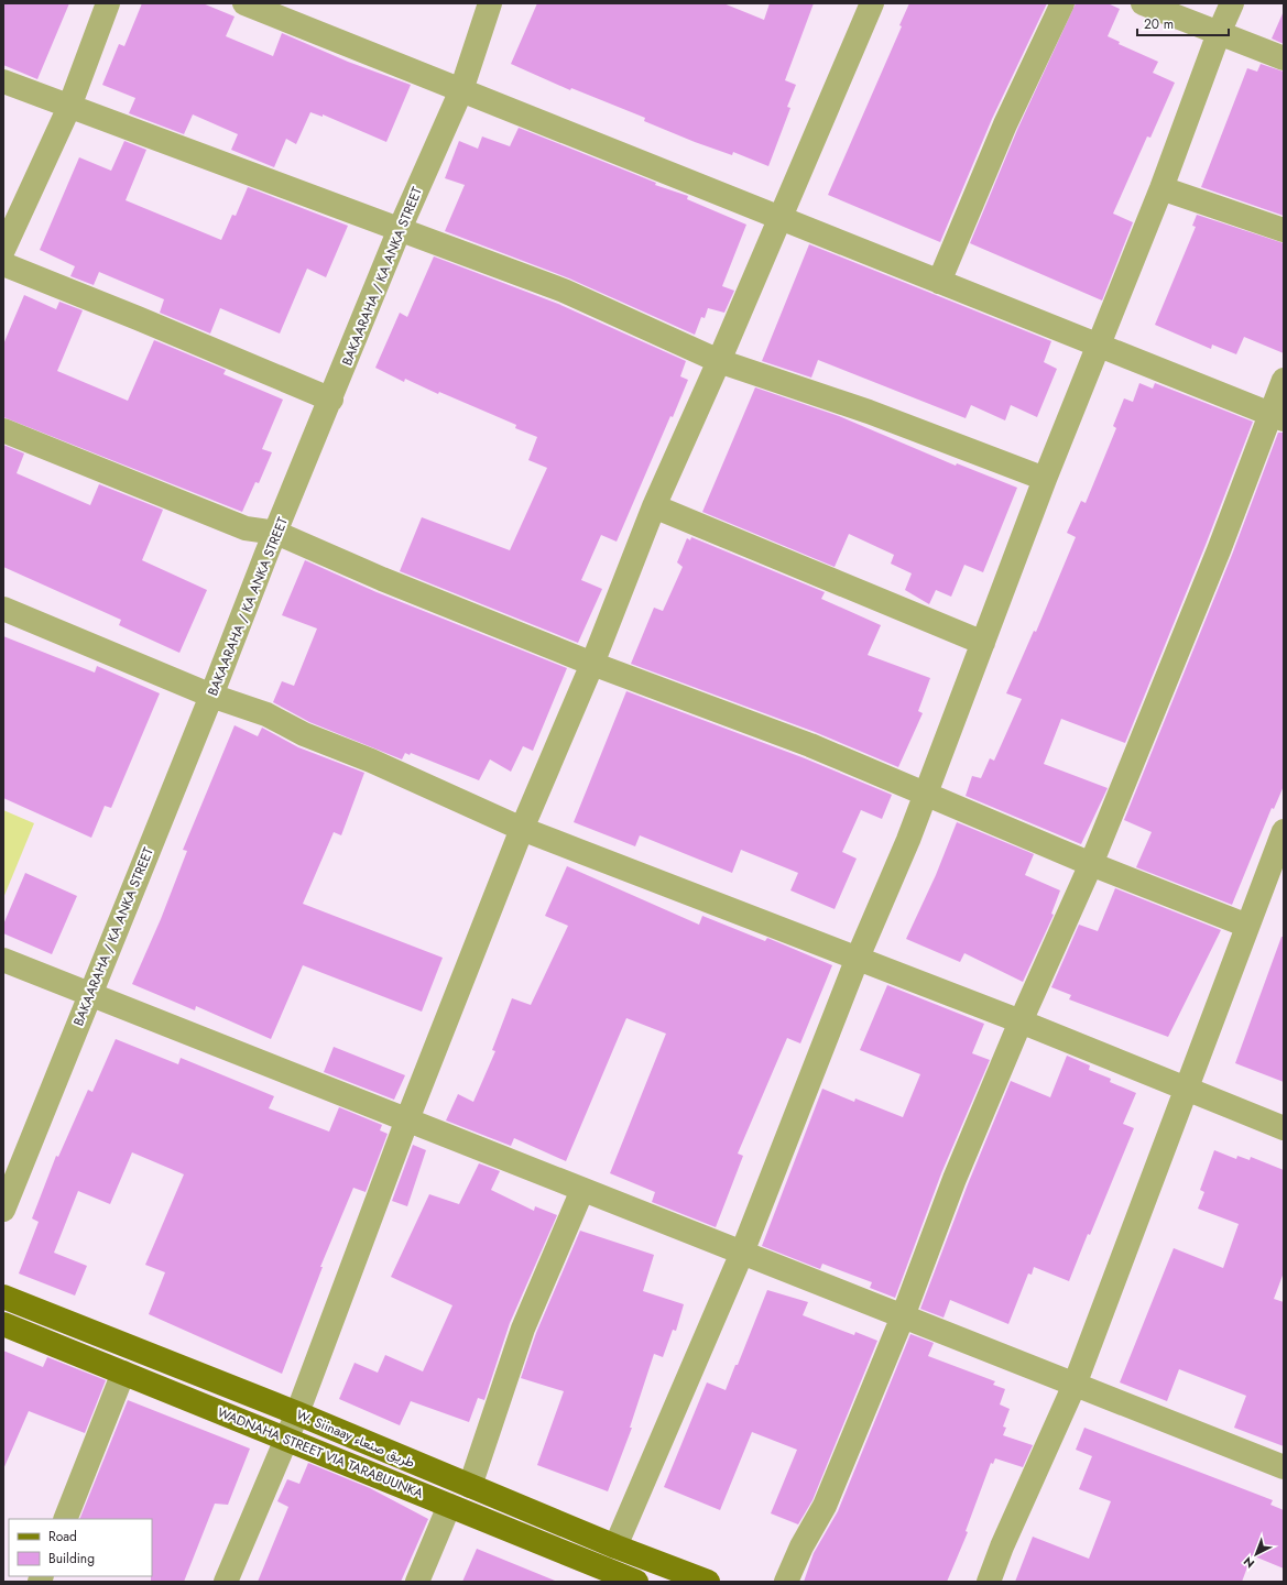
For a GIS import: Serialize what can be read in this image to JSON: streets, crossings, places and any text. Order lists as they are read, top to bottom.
{
  "streets": {
    "main road": ["W. Siinaay طريق صنعاء", "WADNAHA STREET VIA TARABUUNKA"],
    "street": ["BAKAARAHA / KA ANKA STREET"]
  },
  "legend": ["Road", "Building"],
  "scale_bar": "20 m",
  "north": "bottom left"
}
